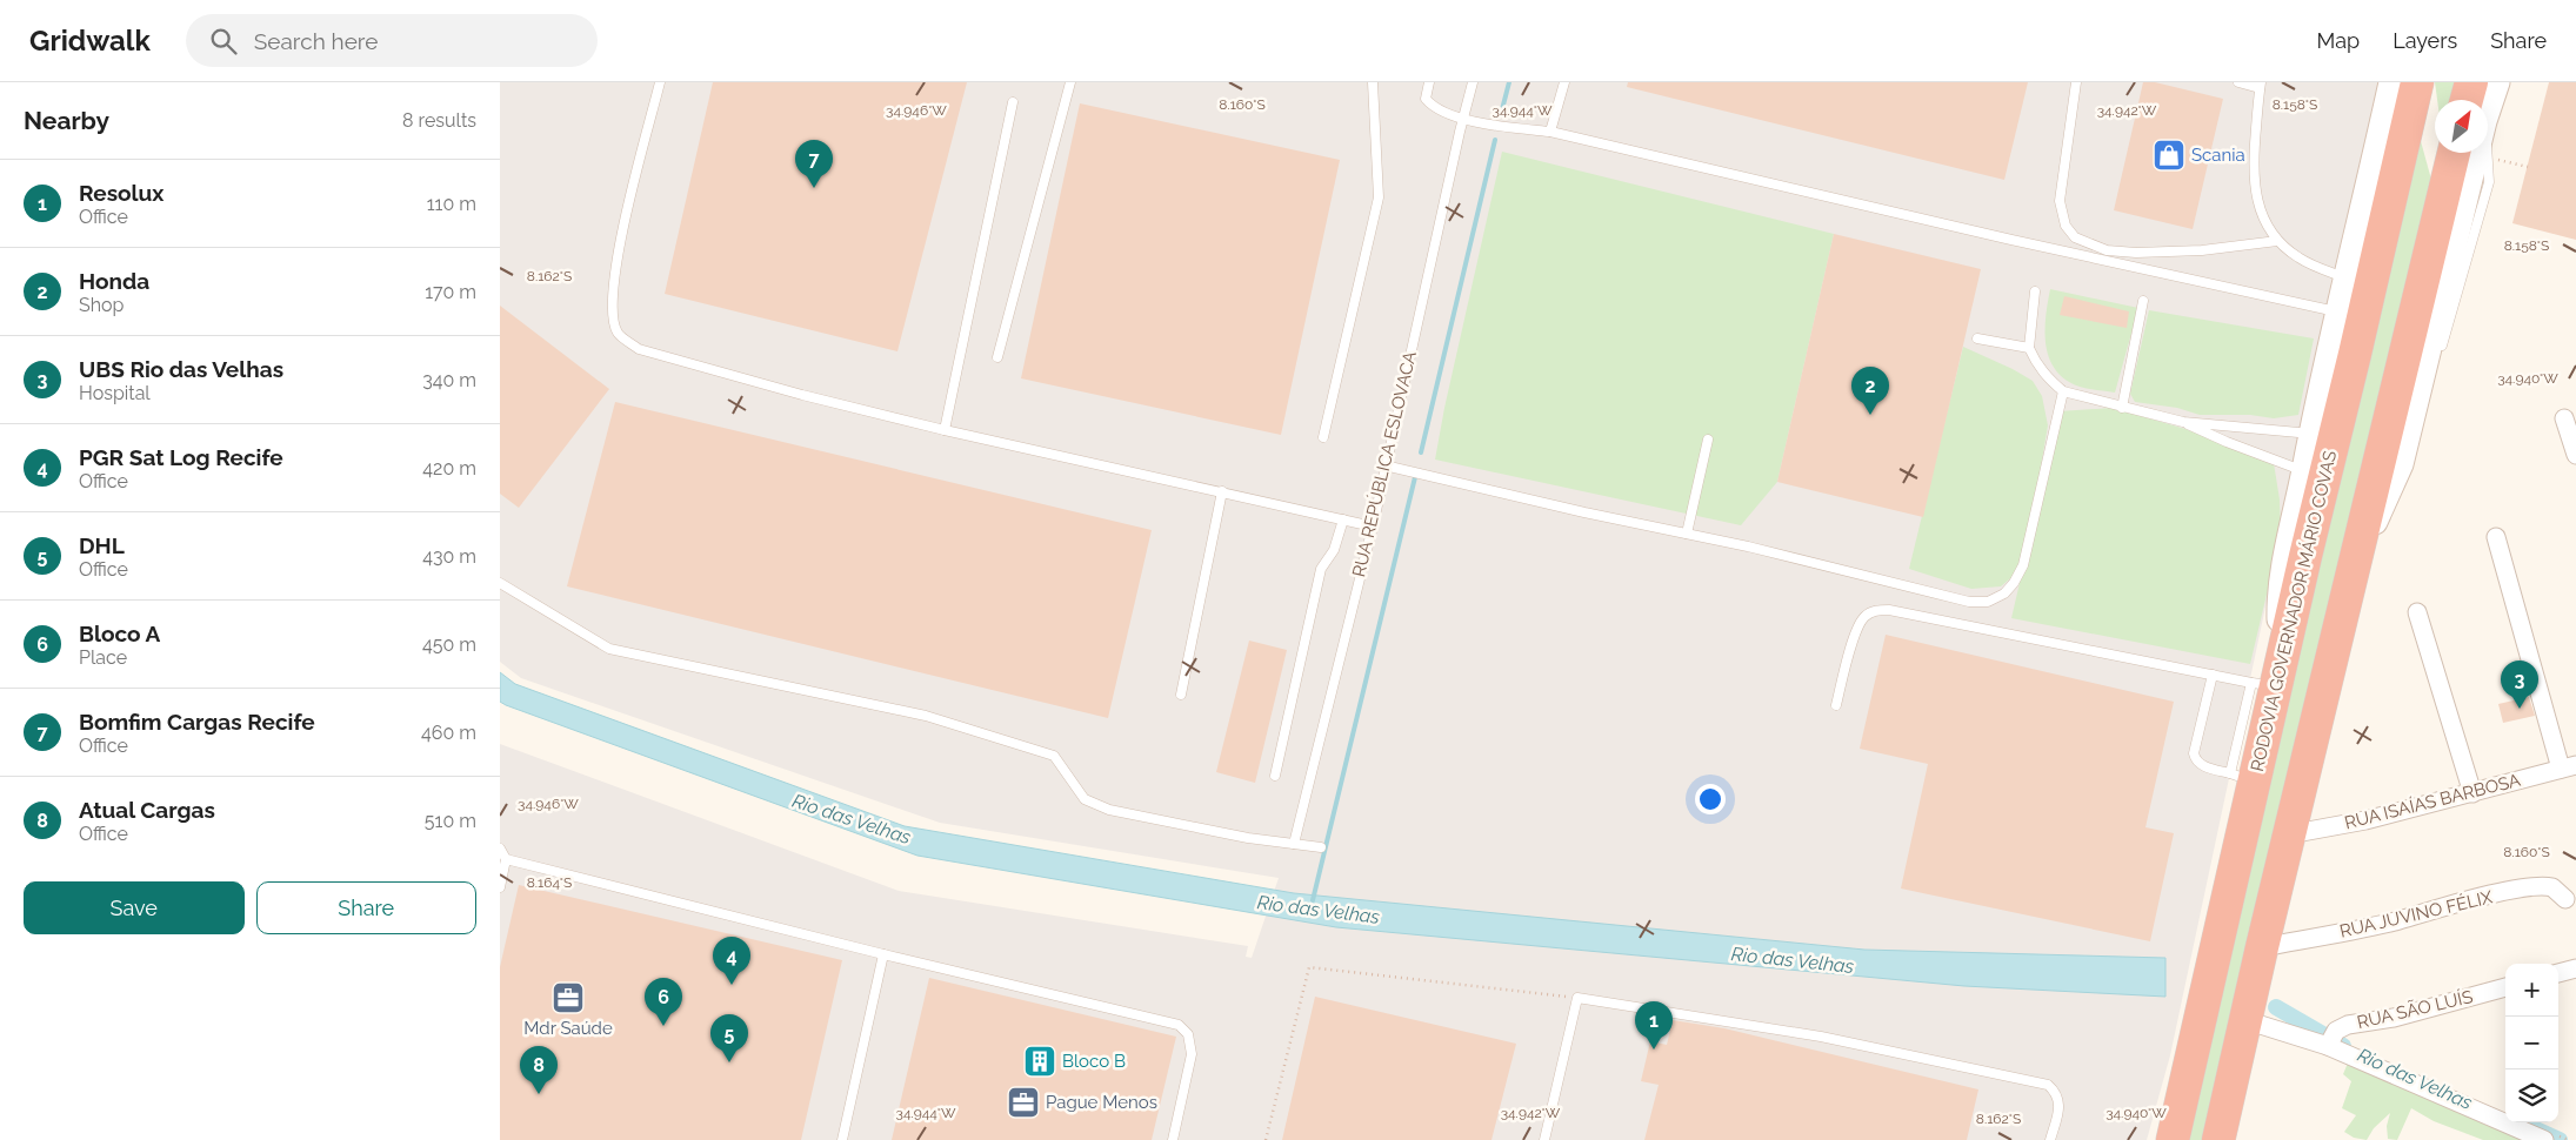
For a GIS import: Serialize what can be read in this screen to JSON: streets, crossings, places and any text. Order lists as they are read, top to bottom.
{
  "streets": {
    "highway": ["RODOVIA GOVERNADOR MÁRIO COVAS"],
    "street": ["RUA ISAÍAS BARBOSA", "RUA JUVINO FÉLIX", "RUA SÃO LUÍS"],
    "lane": ["RUA REPÚBLICA ESLOVACA"]
  },
  "water": ["Rio das Velhas"],
  "places": {
    "shop": ["Scania"],
    "office": ["Mdr Saúde", "Pague Menos"],
    "building": ["Bloco B"]
  },
  "north": "top right",
  "page": {
    "header": "Gridwalk",
    "search": "Search here",
    "nav": ["Map", "Layers", "Share"],
    "heading": ["Nearby", "8 results"],
    "pins": [
      "7",
      "2",
      "3",
      "4",
      "6",
      "1",
      "5",
      "8"
    ],
    "list": [
      {
        "mark": "1",
        "name": "Resolux",
        "note": "Office",
        "value": "110 m"
      },
      {
        "mark": "2",
        "name": "Honda",
        "note": "Shop",
        "value": "170 m"
      },
      {
        "mark": "3",
        "name": "UBS Rio das Velhas",
        "note": "Hospital",
        "value": "340 m"
      },
      {
        "mark": "4",
        "name": "PGR Sat Log Recife",
        "note": "Office",
        "value": "420 m"
      },
      {
        "mark": "5",
        "name": "DHL",
        "note": "Office",
        "value": "430 m"
      },
      {
        "mark": "6",
        "name": "Bloco A",
        "note": "Place",
        "value": "450 m"
      },
      {
        "mark": "7",
        "name": "Bomfim Cargas Recife",
        "note": "Office",
        "value": "460 m"
      },
      {
        "mark": "8",
        "name": "Atual Cargas",
        "note": "Office",
        "value": "510 m"
      }
    ],
    "buttons": ["Save", "Share"],
    "map_buttons": ["+", "−"]
  },
  "coordinates": [
    "8.160°S",
    "8.158°S",
    "34.946°W",
    "34.944°W",
    "34.942°W",
    "8.162°S",
    "34.940°W",
    "8.164°S"
  ]
}
